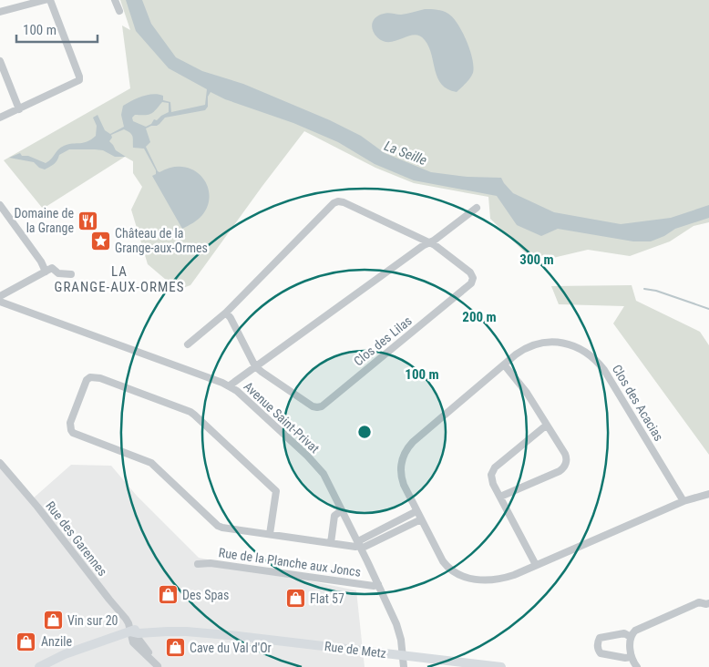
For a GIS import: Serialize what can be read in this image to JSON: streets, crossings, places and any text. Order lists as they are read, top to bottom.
{
  "streets": {
    "main road": ["Rue de Metz"],
    "street": [
      "Clos des Lilas",
      "Clos des Acacias",
      "Avenue Saint-Privat",
      "Rue des Garennes",
      "Rue de la Planche aux Joncs"
    ]
  },
  "crossings": [
    ["Avenue Saint-Privat", "Rue de la Planche aux Joncs"],
    ["Avenue Saint-Privat", "Rue de Metz"],
    ["Rue des Garennes", "Rue de Metz"]
  ],
  "districts": ["LA GRANGE-AUX-ORMES"],
  "water": ["La Seille"],
  "places": {
    "restaurant": ["Domaine de la Grange"],
    "place": ["Château de la Grange-aux-Ormes"],
    "shop": [
      "Des Spas",
      "Flat 57",
      "Vin sur 20",
      "Anzile",
      "Cave du Val d'Or"
    ]
  },
  "scale_bar": "100 m",
  "rings": ["300 m", "200 m", "100 m"]
}
